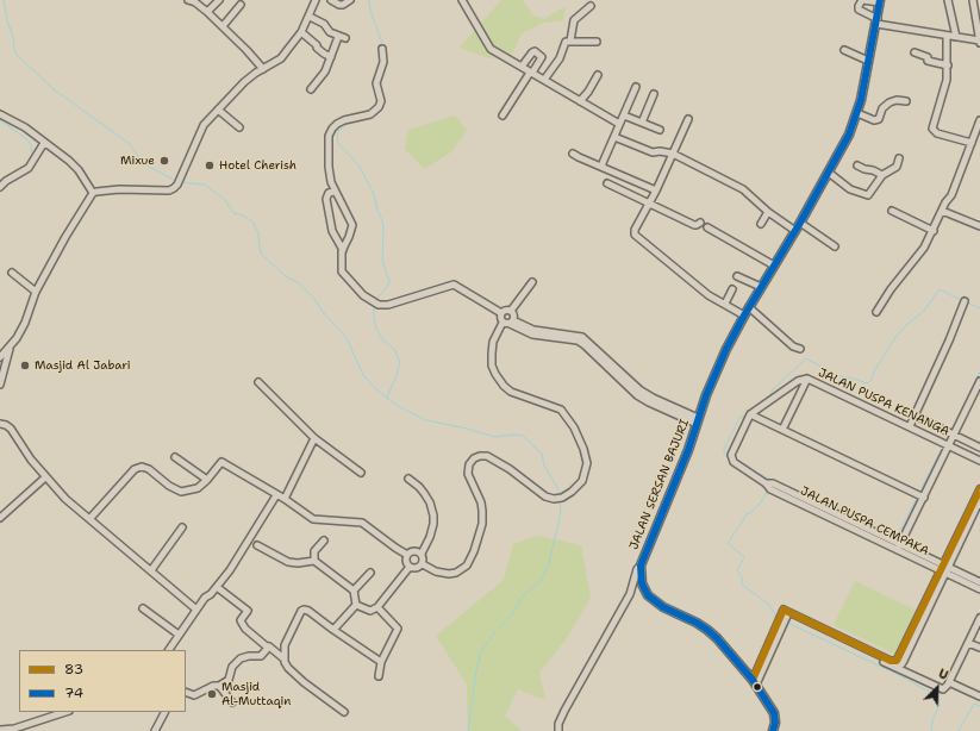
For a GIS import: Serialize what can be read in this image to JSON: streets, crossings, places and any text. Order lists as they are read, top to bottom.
{
  "streets": {
    "main road": ["JALAN SERSAN BAJURI"],
    "street": ["JALAN PUSPA KENANGA", "JALAN PUSPA CEMPAKA"]
  },
  "crossings": [
    ["JALAN PUSPA KENANGA", "JALAN PUSPA CEMPAKA"]
  ],
  "places": [
    "Mixue",
    "Hotel Cherish",
    "Masjid Al Jabari",
    "Masjid Al-Muttaqin"
  ],
  "lines": ["transit line 74", "transit line 83"],
  "legend": ["83", "74"],
  "north": "top right"
}
